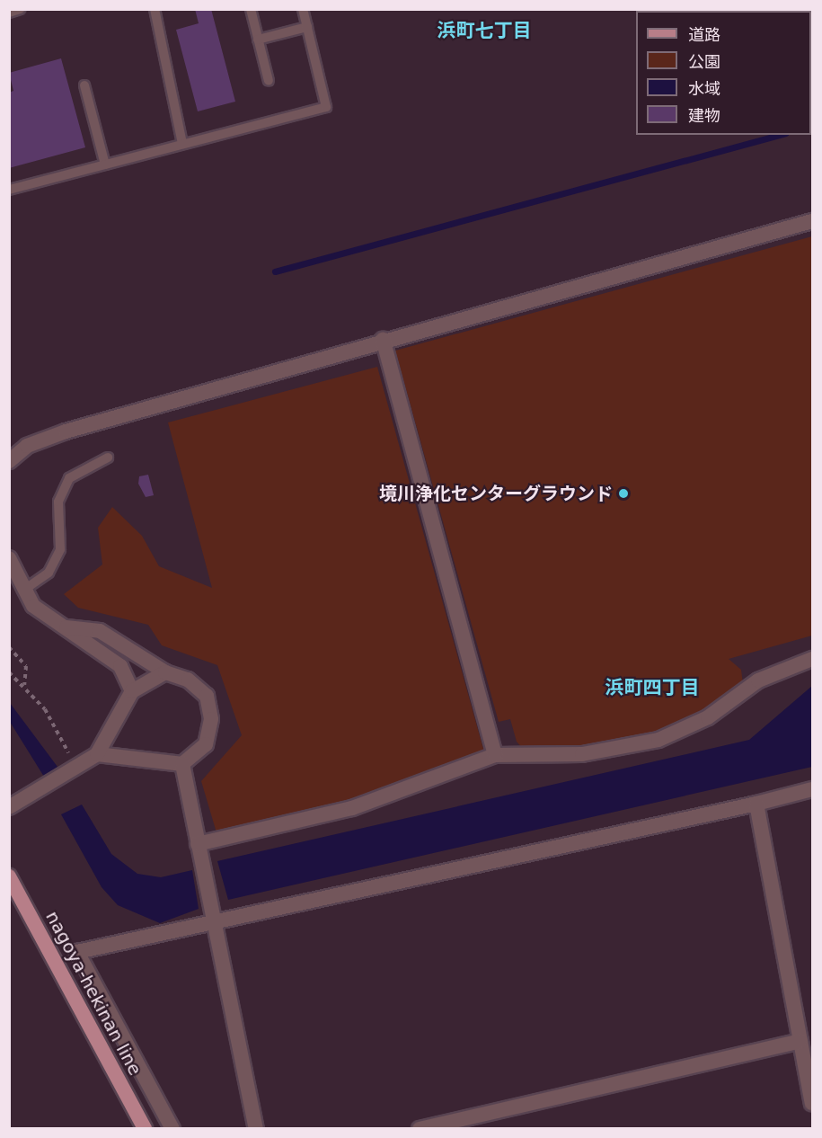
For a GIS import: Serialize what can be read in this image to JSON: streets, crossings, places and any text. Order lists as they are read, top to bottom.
{
  "streets": {
    "main road": ["nagoya-hekinan line"]
  },
  "districts": ["浜町七丁目", "浜町四丁目"],
  "places": ["境川浄化センターグラウンド"],
  "legend": [
    "道路",
    "公園",
    "水域",
    "建物"
  ]
}
